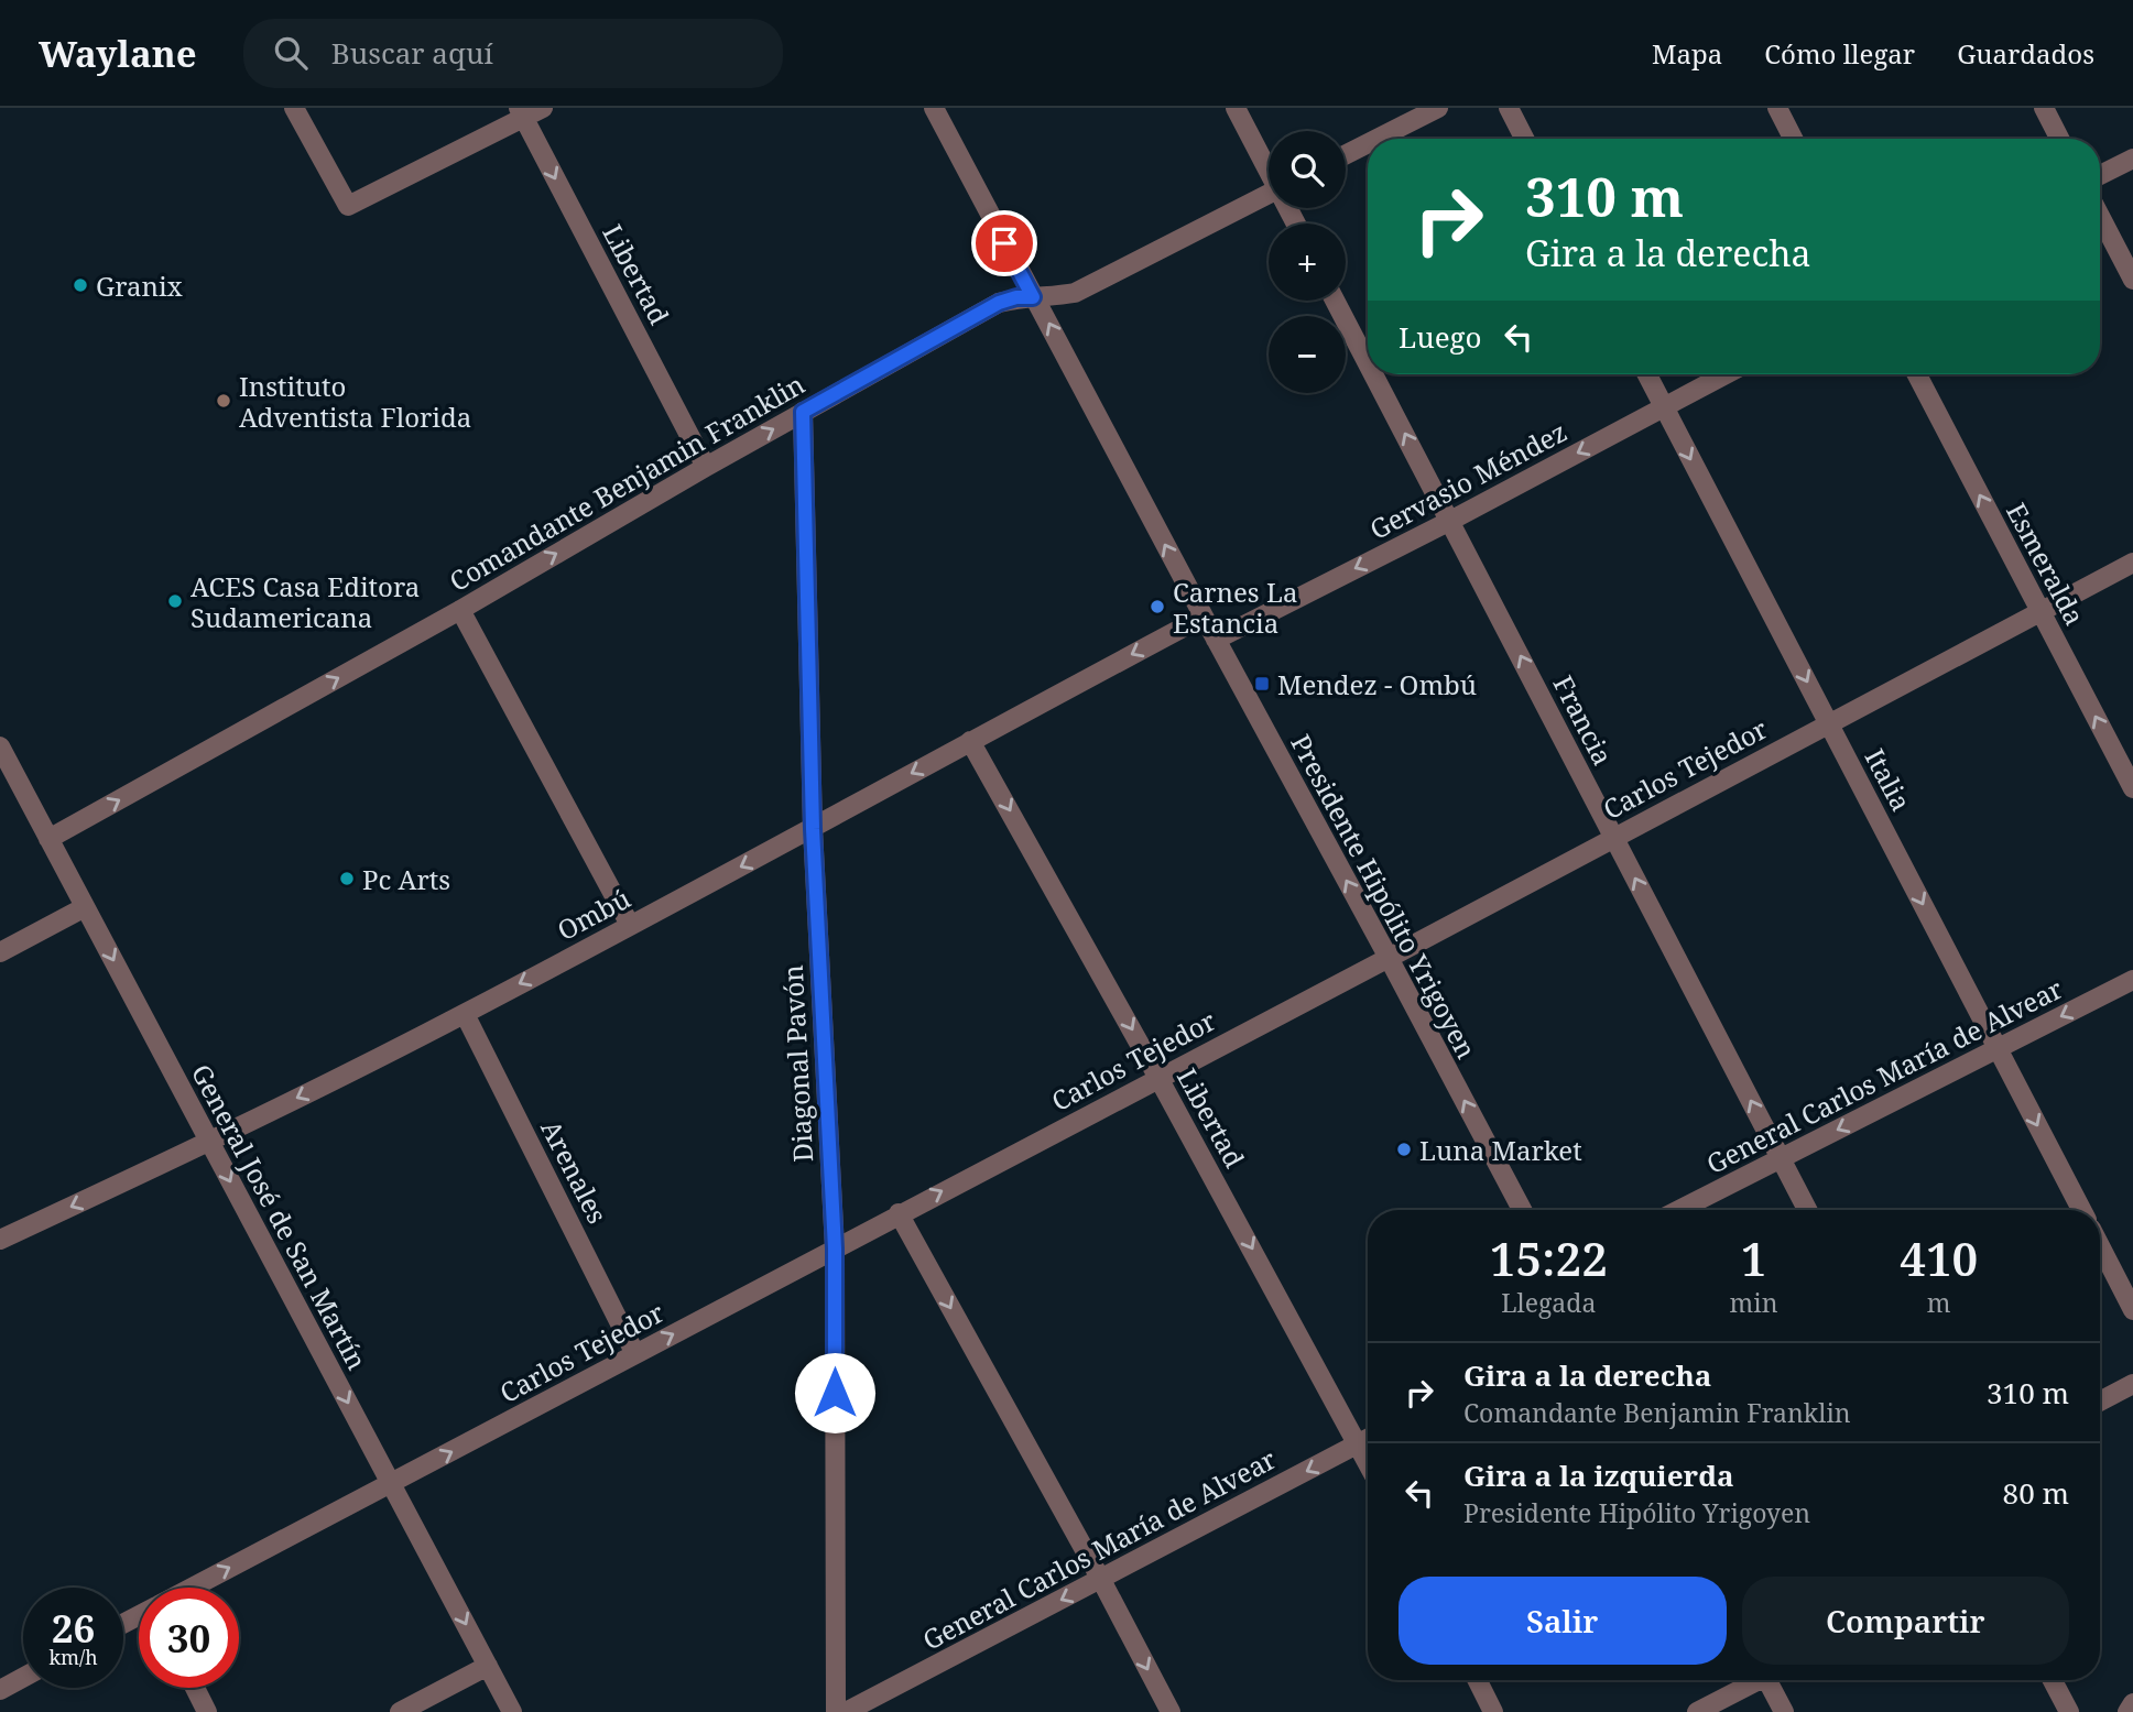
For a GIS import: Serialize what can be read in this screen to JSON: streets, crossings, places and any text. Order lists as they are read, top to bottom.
{
  "streets": {
    "street": [
      "Libertad",
      "Gervasio Méndez",
      "Comandante Benjamin Franklin",
      "Esmeralda",
      "Francia",
      "Carlos Tejedor",
      "Italia",
      "Presidente Hipólito Yrigoyen",
      "Ombú",
      "Diagonal Pavón",
      "General Carlos María de Alvear",
      "Arenales",
      "General José de San Martín"
    ]
  },
  "crossings": [
    ["Libertad", "Comandante Benjamin Franklin"],
    ["Libertad", "Carlos Tejedor"],
    ["Libertad", "Ombú"],
    ["Libertad", "General Carlos María de Alvear"],
    ["Gervasio Méndez", "Francia"],
    ["Gervasio Méndez", "Italia"],
    ["Gervasio Méndez", "Presidente Hipólito Yrigoyen"],
    ["Comandante Benjamin Franklin", "Presidente Hipólito Yrigoyen"],
    ["Comandante Benjamin Franklin", "Diagonal Pavón"],
    ["Comandante Benjamin Franklin", "General José de San Martín"],
    ["Esmeralda", "Carlos Tejedor"],
    ["Francia", "Carlos Tejedor"],
    ["Francia", "General Carlos María de Alvear"],
    ["Carlos Tejedor", "Italia"],
    ["Carlos Tejedor", "Presidente Hipólito Yrigoyen"],
    ["Carlos Tejedor", "Diagonal Pavón"],
    ["Carlos Tejedor", "Arenales"],
    ["Carlos Tejedor", "General José de San Martín"],
    ["Italia", "General Carlos María de Alvear"],
    ["Presidente Hipólito Yrigoyen", "Ombú"],
    ["Ombú", "Diagonal Pavón"],
    ["Ombú", "Arenales"],
    ["Ombú", "General José de San Martín"]
  ],
  "one_way": [
    "Libertad",
    "Gervasio Méndez",
    "Comandante Benjamin Franklin",
    "Esmeralda",
    "Francia",
    "Carlos Tejedor",
    "Italia",
    "Presidente Hipólito Yrigoyen",
    "Ombú",
    "General Carlos María de Alvear",
    "General José de San Martín"
  ],
  "places": {
    "other": [
      "Granix",
      "Instituto Adventista Florida",
      "ACES Casa Editora Sudamericana",
      "Carnes La Estancia",
      "Pc Arts",
      "Luna Market"
    ],
    "transit": ["Mendez - Ombú"]
  },
  "page": {
    "header": "Waylane",
    "search": "Buscar aquí",
    "nav": ["Mapa", "Cómo llegar", "Guardados"],
    "map_buttons": ["+", "−"],
    "turn": ["310 m", "Gira a la derecha"],
    "then": "Luego",
    "eta": [
      "15:22",
      "Llegada",
      "1",
      "min",
      "410",
      "m"
    ],
    "list": [
      {
        "name": "Gira a la derecha",
        "note": "Comandante Benjamin Franklin",
        "value": "310 m"
      },
      {
        "name": "Gira a la izquierda",
        "note": "Presidente Hipólito Yrigoyen",
        "value": "80 m"
      }
    ],
    "buttons": ["Salir", "Compartir"],
    "speed": "26 km/h",
    "limit": "30"
  }
}
